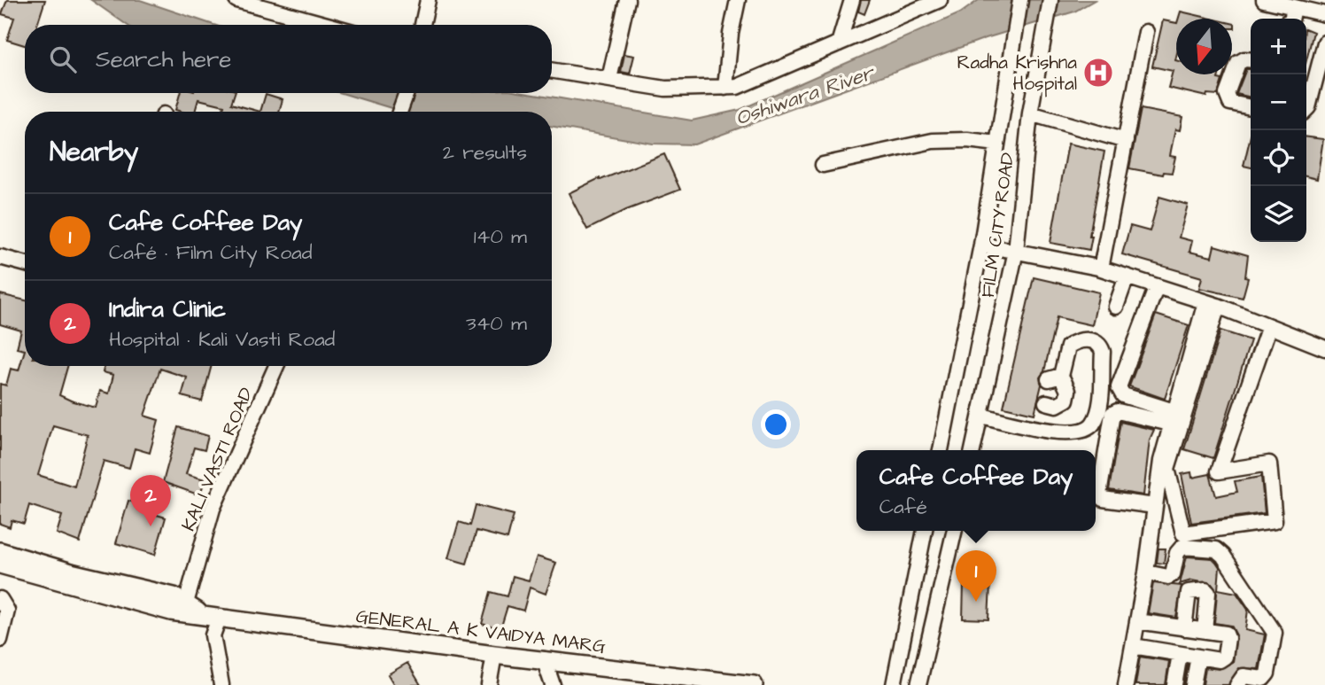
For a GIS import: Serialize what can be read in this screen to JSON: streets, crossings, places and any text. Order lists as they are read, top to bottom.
{
  "streets": {
    "main road": ["GENERAL A K VAIDYA MARG"],
    "street": ["FILM CITY ROAD", "KALI VASTI ROAD"]
  },
  "crossings": [
    ["KALI VASTI ROAD", "GENERAL A K VAIDYA MARG"]
  ],
  "water": ["Oshiwara River"],
  "places": {
    "hospital": ["Radha Krishna Hospital"]
  },
  "north": "bottom",
  "page": {
    "map_buttons": ["+", "−"],
    "search": "Search here",
    "heading": ["Nearby", "2 results"],
    "list": [
      {
        "mark": "1",
        "name": "Cafe Coffee Day",
        "note": "Café · Film City Road",
        "value": "140 m"
      },
      {
        "mark": "2",
        "name": "Indira Clinic",
        "note": "Hospital · Kali Vasti Road",
        "value": "340 m"
      }
    ],
    "popup": ["Cafe Coffee Day", "Café"],
    "pins": ["2", "1"]
  }
}
